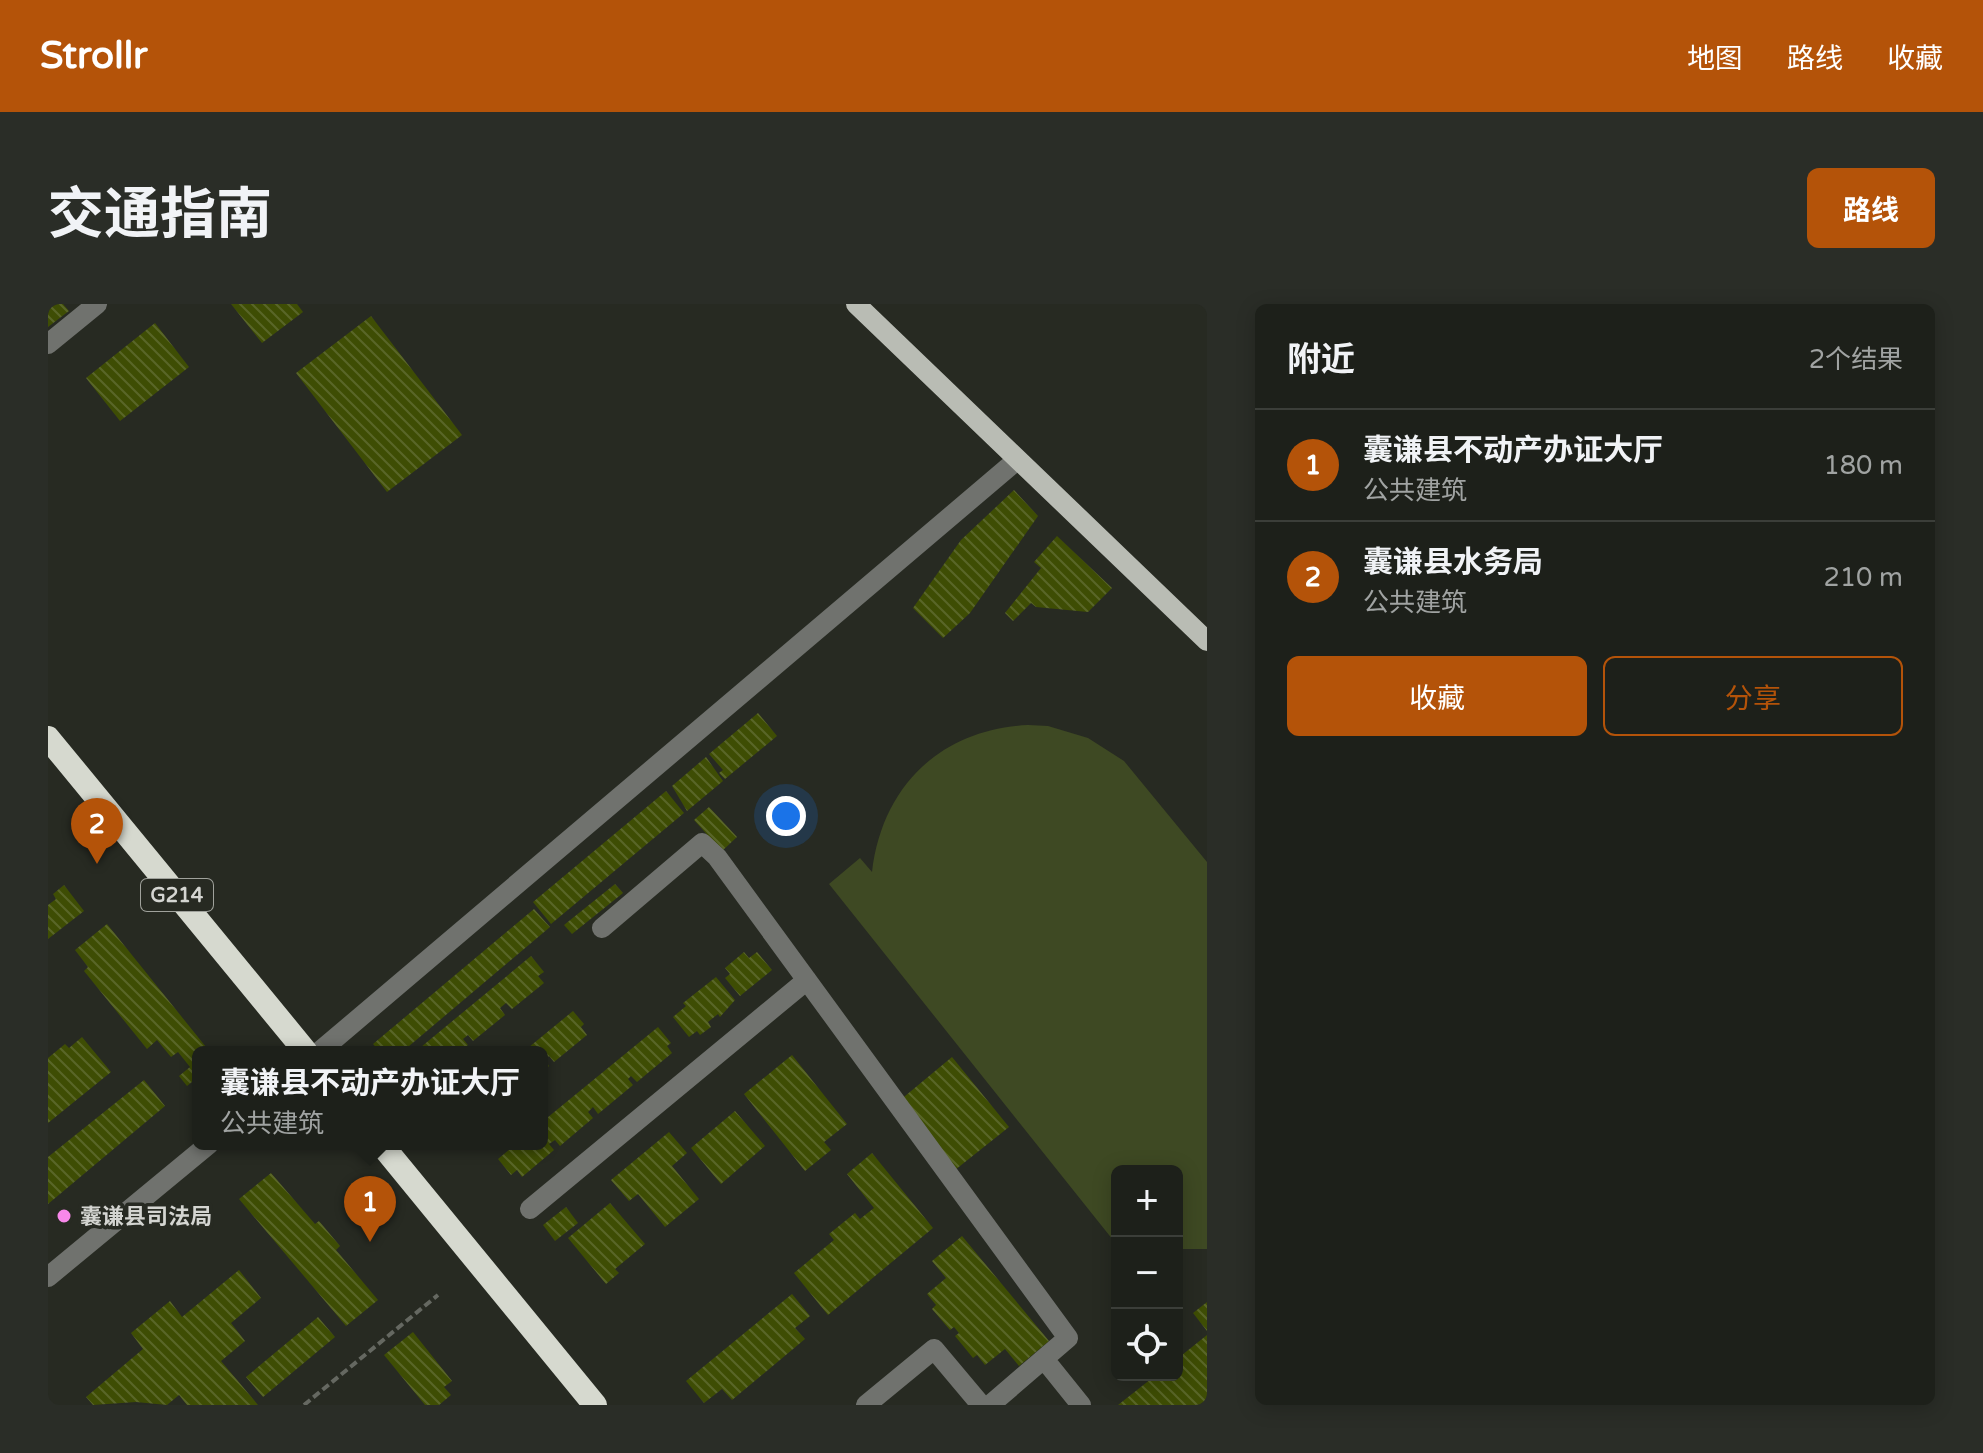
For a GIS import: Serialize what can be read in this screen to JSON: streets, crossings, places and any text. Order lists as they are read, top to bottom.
{
  "streets": {
    "highway": ["G214"]
  },
  "places": ["囊谦县司法局"],
  "page": {
    "header": "Strollr",
    "nav": ["地图", "路线", "收藏"],
    "title": "交通指南",
    "buttons": [
      "路线",
      ["收藏", "分享"]
    ],
    "heading": ["附近", "2个结果"],
    "list": [
      {
        "mark": "1",
        "name": "囊谦县不动产办证大厅",
        "note": "公共建筑",
        "value": "180 m"
      },
      {
        "mark": "2",
        "name": "囊谦县水务局",
        "note": "公共建筑",
        "value": "210 m"
      }
    ],
    "pins": ["2", "1"],
    "popup": ["囊谦县不动产办证大厅", "公共建筑"],
    "map_buttons": ["+", "−"]
  }
}
